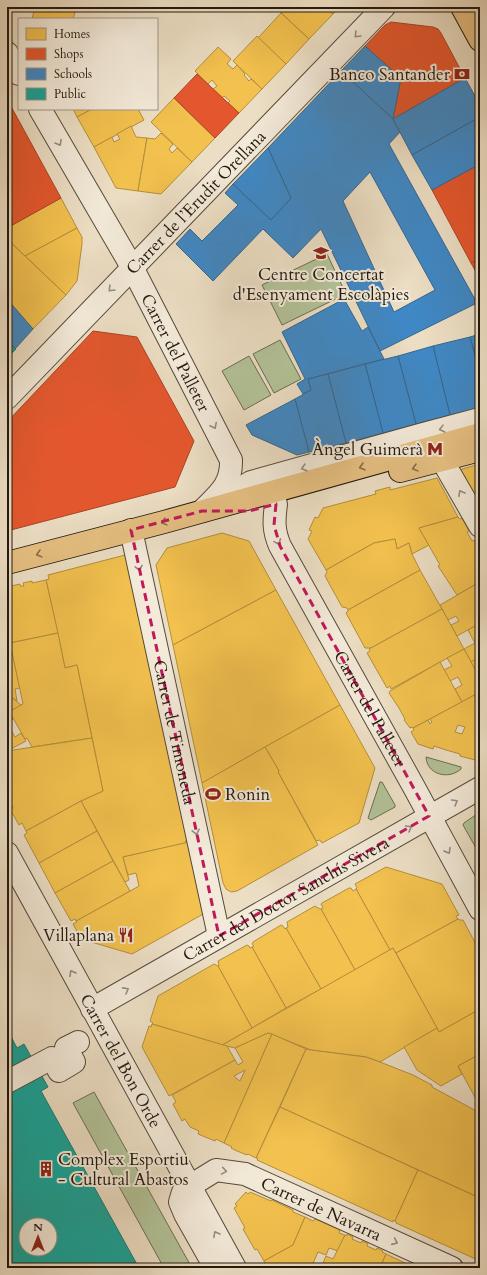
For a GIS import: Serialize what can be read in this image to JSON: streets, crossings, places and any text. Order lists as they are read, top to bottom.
{
  "streets": {
    "street": [
      "Carrer de l’Erudit Orellana",
      "Carrer del Palleter",
      "Carrer de Timoneda",
      "Carrer del Doctor Sanchís Sivera",
      "Carrer del Bon Orde",
      "Carrer de Navarra"
    ]
  },
  "crossings": [
    ["Carrer de l’Erudit Orellana", "Carrer del Palleter"],
    ["Carrer del Palleter", "Carrer del Doctor Sanchís Sivera"],
    ["Carrer de Timoneda", "Carrer del Doctor Sanchís Sivera"],
    ["Carrer del Doctor Sanchís Sivera", "Carrer del Bon Orde"],
    ["Carrer del Bon Orde", "Carrer de Navarra"]
  ],
  "one_way": [
    "Carrer de l’Erudit Orellana",
    "Carrer del Palleter",
    "Carrer de Timoneda",
    "Carrer del Doctor Sanchís Sivera",
    "Carrer del Bon Orde",
    "Carrer de Navarra"
  ],
  "places": {
    "bank": ["Banco Santander"],
    "school or university": ["Centre Concertat d'Esenyament Escolàpies"],
    "metro station": ["Àngel Guimerà"],
    "sports": ["Ronin"],
    "restaurant": ["Villaplana"],
    "building": ["Complex Esportiu - Cultural Abastos"]
  },
  "legend": [
    "Homes",
    "Shops",
    "Schools",
    "Public"
  ],
  "north": "top"
}
